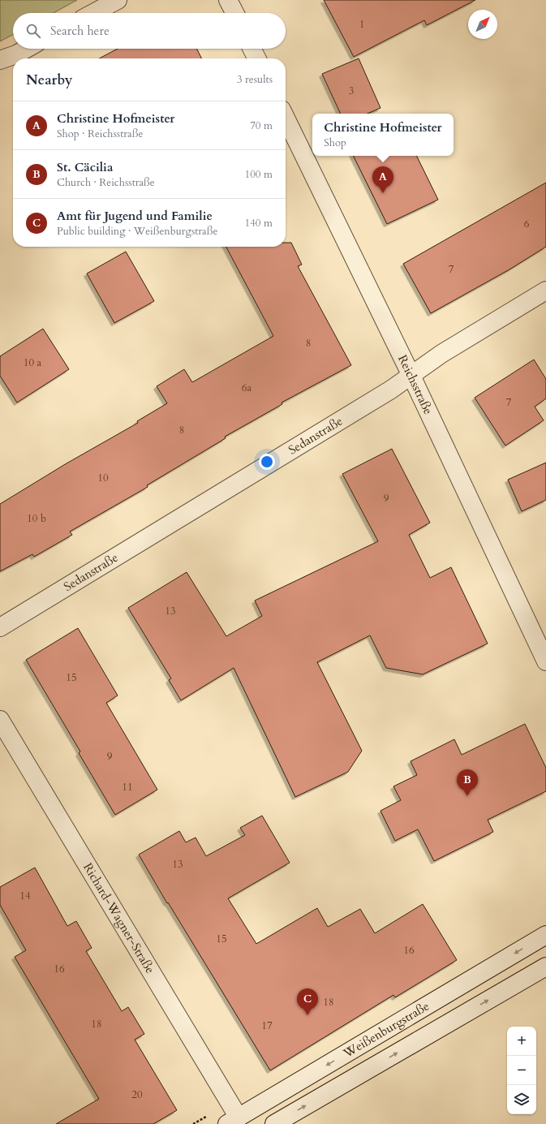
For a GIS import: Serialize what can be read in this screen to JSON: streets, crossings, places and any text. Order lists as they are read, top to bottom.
{
  "streets": {
    "street": [
      "Reichsstraße",
      "Sedanstraße",
      "Richard-Wagner-Straße",
      "Weißenburgstraße"
    ]
  },
  "crossings": [
    ["Reichsstraße", "Sedanstraße"],
    ["Richard-Wagner-Straße", "Weißenburgstraße"]
  ],
  "house_numbers": [
    "1",
    "3",
    "6",
    "7",
    "8",
    "10 a",
    "6a",
    "7",
    "8",
    "10",
    "9",
    "10 b",
    "13",
    "15",
    "9",
    "11",
    "13",
    "14",
    "15",
    "16",
    "16",
    "18",
    "18",
    "17",
    "20"
  ],
  "north": "top right",
  "page": {
    "search": "Search here",
    "heading": ["Nearby", "3 results"],
    "list": [
      {
        "mark": "A",
        "name": "Christine Hofmeister",
        "note": "Shop · Reichsstraße",
        "value": "70 m"
      },
      {
        "mark": "B",
        "name": "St. Cäcilia",
        "note": "Church · Reichsstraße",
        "value": "100 m"
      },
      {
        "mark": "C",
        "name": "Amt für Jugend und Familie",
        "note": "Public building · Weißenburgstraße",
        "value": "140 m"
      }
    ],
    "popup": ["Christine Hofmeister", "Shop"],
    "pins": ["A", "B", "C"],
    "map_buttons": ["+", "−"]
  }
}
